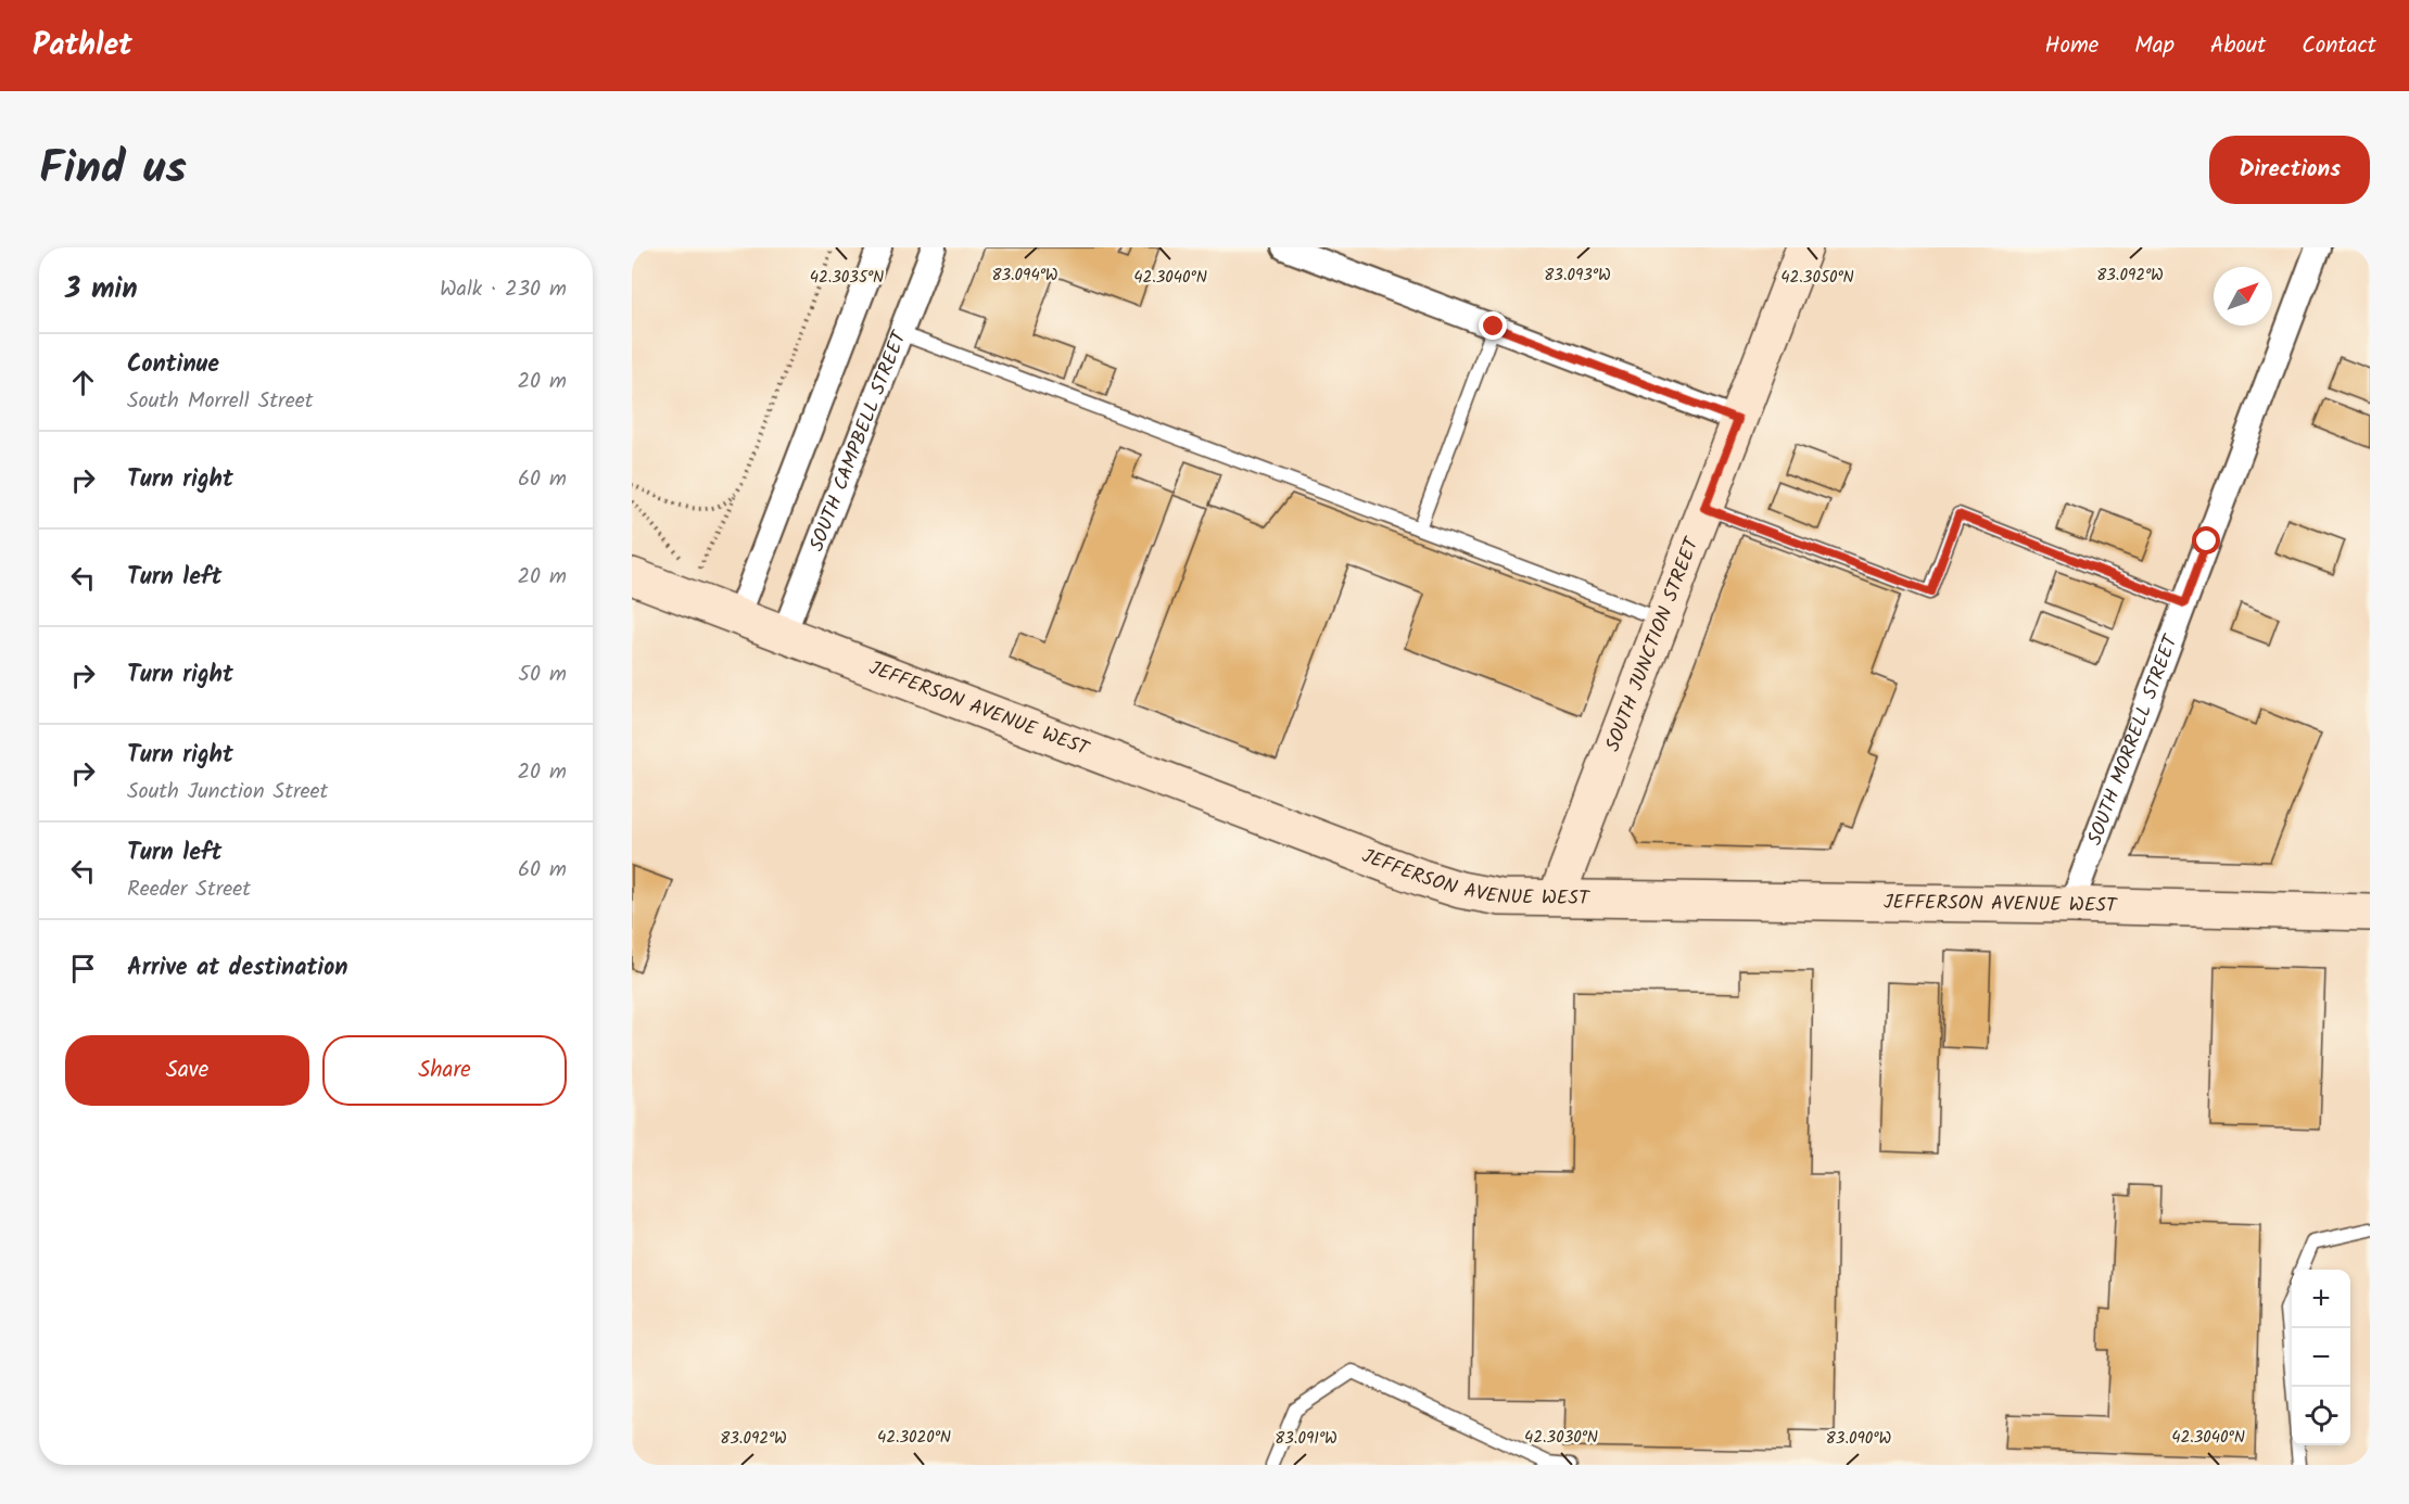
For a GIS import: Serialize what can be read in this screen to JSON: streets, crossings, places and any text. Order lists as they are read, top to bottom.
{
  "streets": {
    "main road": ["SOUTH JUNCTION STREET", "JEFFERSON AVENUE WEST"],
    "street": ["SOUTH CAMPBELL STREET", "SOUTH MORRELL STREET"]
  },
  "crossings": [
    ["SOUTH CAMPBELL STREET", "JEFFERSON AVENUE WEST"],
    ["SOUTH JUNCTION STREET", "JEFFERSON AVENUE WEST"],
    ["JEFFERSON AVENUE WEST", "SOUTH MORRELL STREET"]
  ],
  "north": "top right",
  "page": {
    "header": "Pathlet",
    "nav": [
      "Home",
      "Map",
      "About",
      "Contact"
    ],
    "title": "Find us",
    "buttons": [
      "Directions",
      ["Save", "Share"]
    ],
    "heading": ["3 min", "Walk · 230 m"],
    "list": [
      ["Continue", "South Morrell Street", "20 m"],
      ["Turn right", "60 m"],
      ["Turn left", "20 m"],
      ["Turn right", "50 m"],
      ["Turn right", "South Junction Street", "20 m"],
      ["Turn left", "Reeder Street", "60 m"],
      "Arrive at destination"
    ],
    "map_buttons": ["+", "−"]
  },
  "coordinates": [
    "83.094°W",
    "83.093°W",
    "83.092°W",
    "42.3040°N",
    "42.3050°N",
    "42.3035°N",
    "42.3020°N",
    "42.3030°N",
    "83.091°W",
    "83.090°W"
  ]
}
